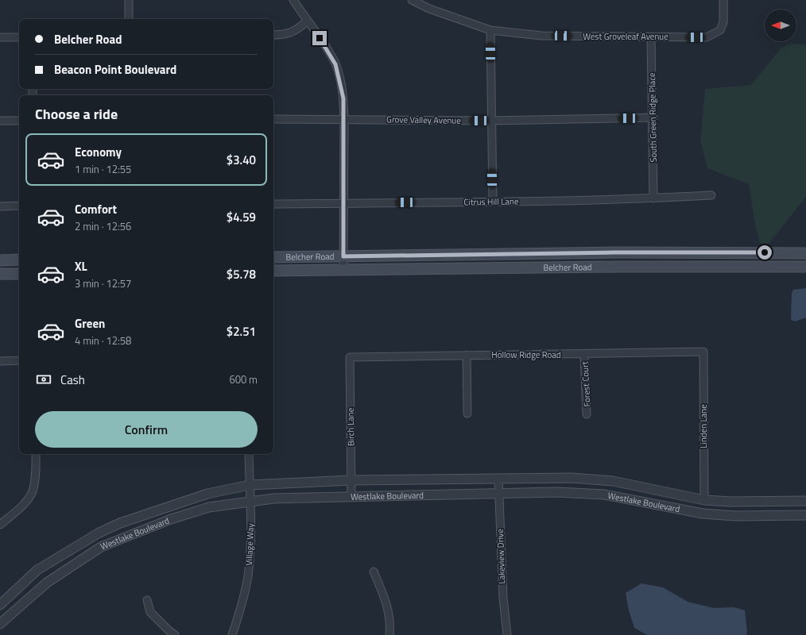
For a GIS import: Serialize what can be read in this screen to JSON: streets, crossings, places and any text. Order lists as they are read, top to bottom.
{
  "streets": {
    "main road": ["Belcher Road"],
    "street": [
      "West Groveleaf Avenue",
      "South Green Ridge Place",
      "Grove Valley Avenue",
      "Citrus Hill Lane",
      "Hollow Ridge Road",
      "Forest Court",
      "Linden Lane",
      "Birch Lane",
      "Westlake Boulevard",
      "Village Way",
      "Lakeview Drive"
    ]
  },
  "crossings": [
    ["West Groveleaf Avenue", "South Green Ridge Place"],
    ["South Green Ridge Place", "Grove Valley Avenue"],
    ["South Green Ridge Place", "Citrus Hill Lane"],
    ["Hollow Ridge Road", "Forest Court"],
    ["Hollow Ridge Road", "Linden Lane"],
    ["Hollow Ridge Road", "Birch Lane"],
    ["Linden Lane", "Westlake Boulevard"],
    ["Birch Lane", "Westlake Boulevard"],
    ["Westlake Boulevard", "Village Way"],
    ["Westlake Boulevard", "Lakeview Drive"]
  ],
  "north": "left",
  "page": {
    "banner": ["Belcher Road", "Beacon Point Boulevard"],
    "heading": "Choose a ride",
    "list": [
      {
        "name": "Economy",
        "note": "1 min · 12:55",
        "value": "$3.40"
      },
      {
        "name": "Comfort",
        "note": "2 min · 12:56",
        "value": "$4.59"
      },
      {
        "name": "XL",
        "note": "3 min · 12:57",
        "value": "$5.78"
      },
      {
        "name": "Green",
        "note": "4 min · 12:58",
        "value": "$2.51"
      }
    ],
    "pay": ["Cash", "600 m"],
    "buttons": "Confirm"
  }
}
